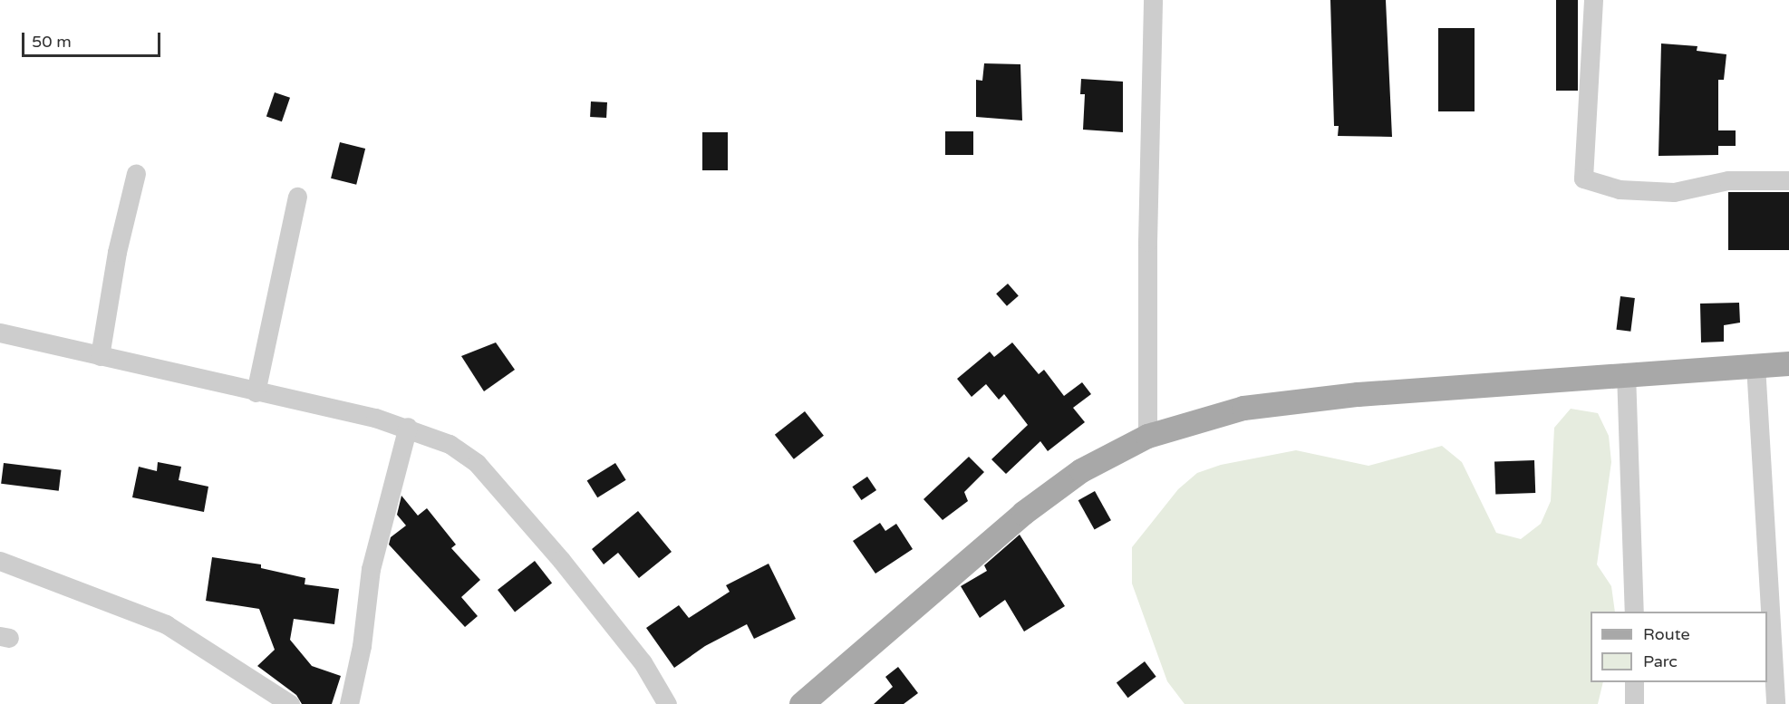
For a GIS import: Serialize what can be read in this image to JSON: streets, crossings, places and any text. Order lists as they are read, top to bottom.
{
  "legend": ["Route", "Parc"],
  "scale_bar": "50 m"
}
